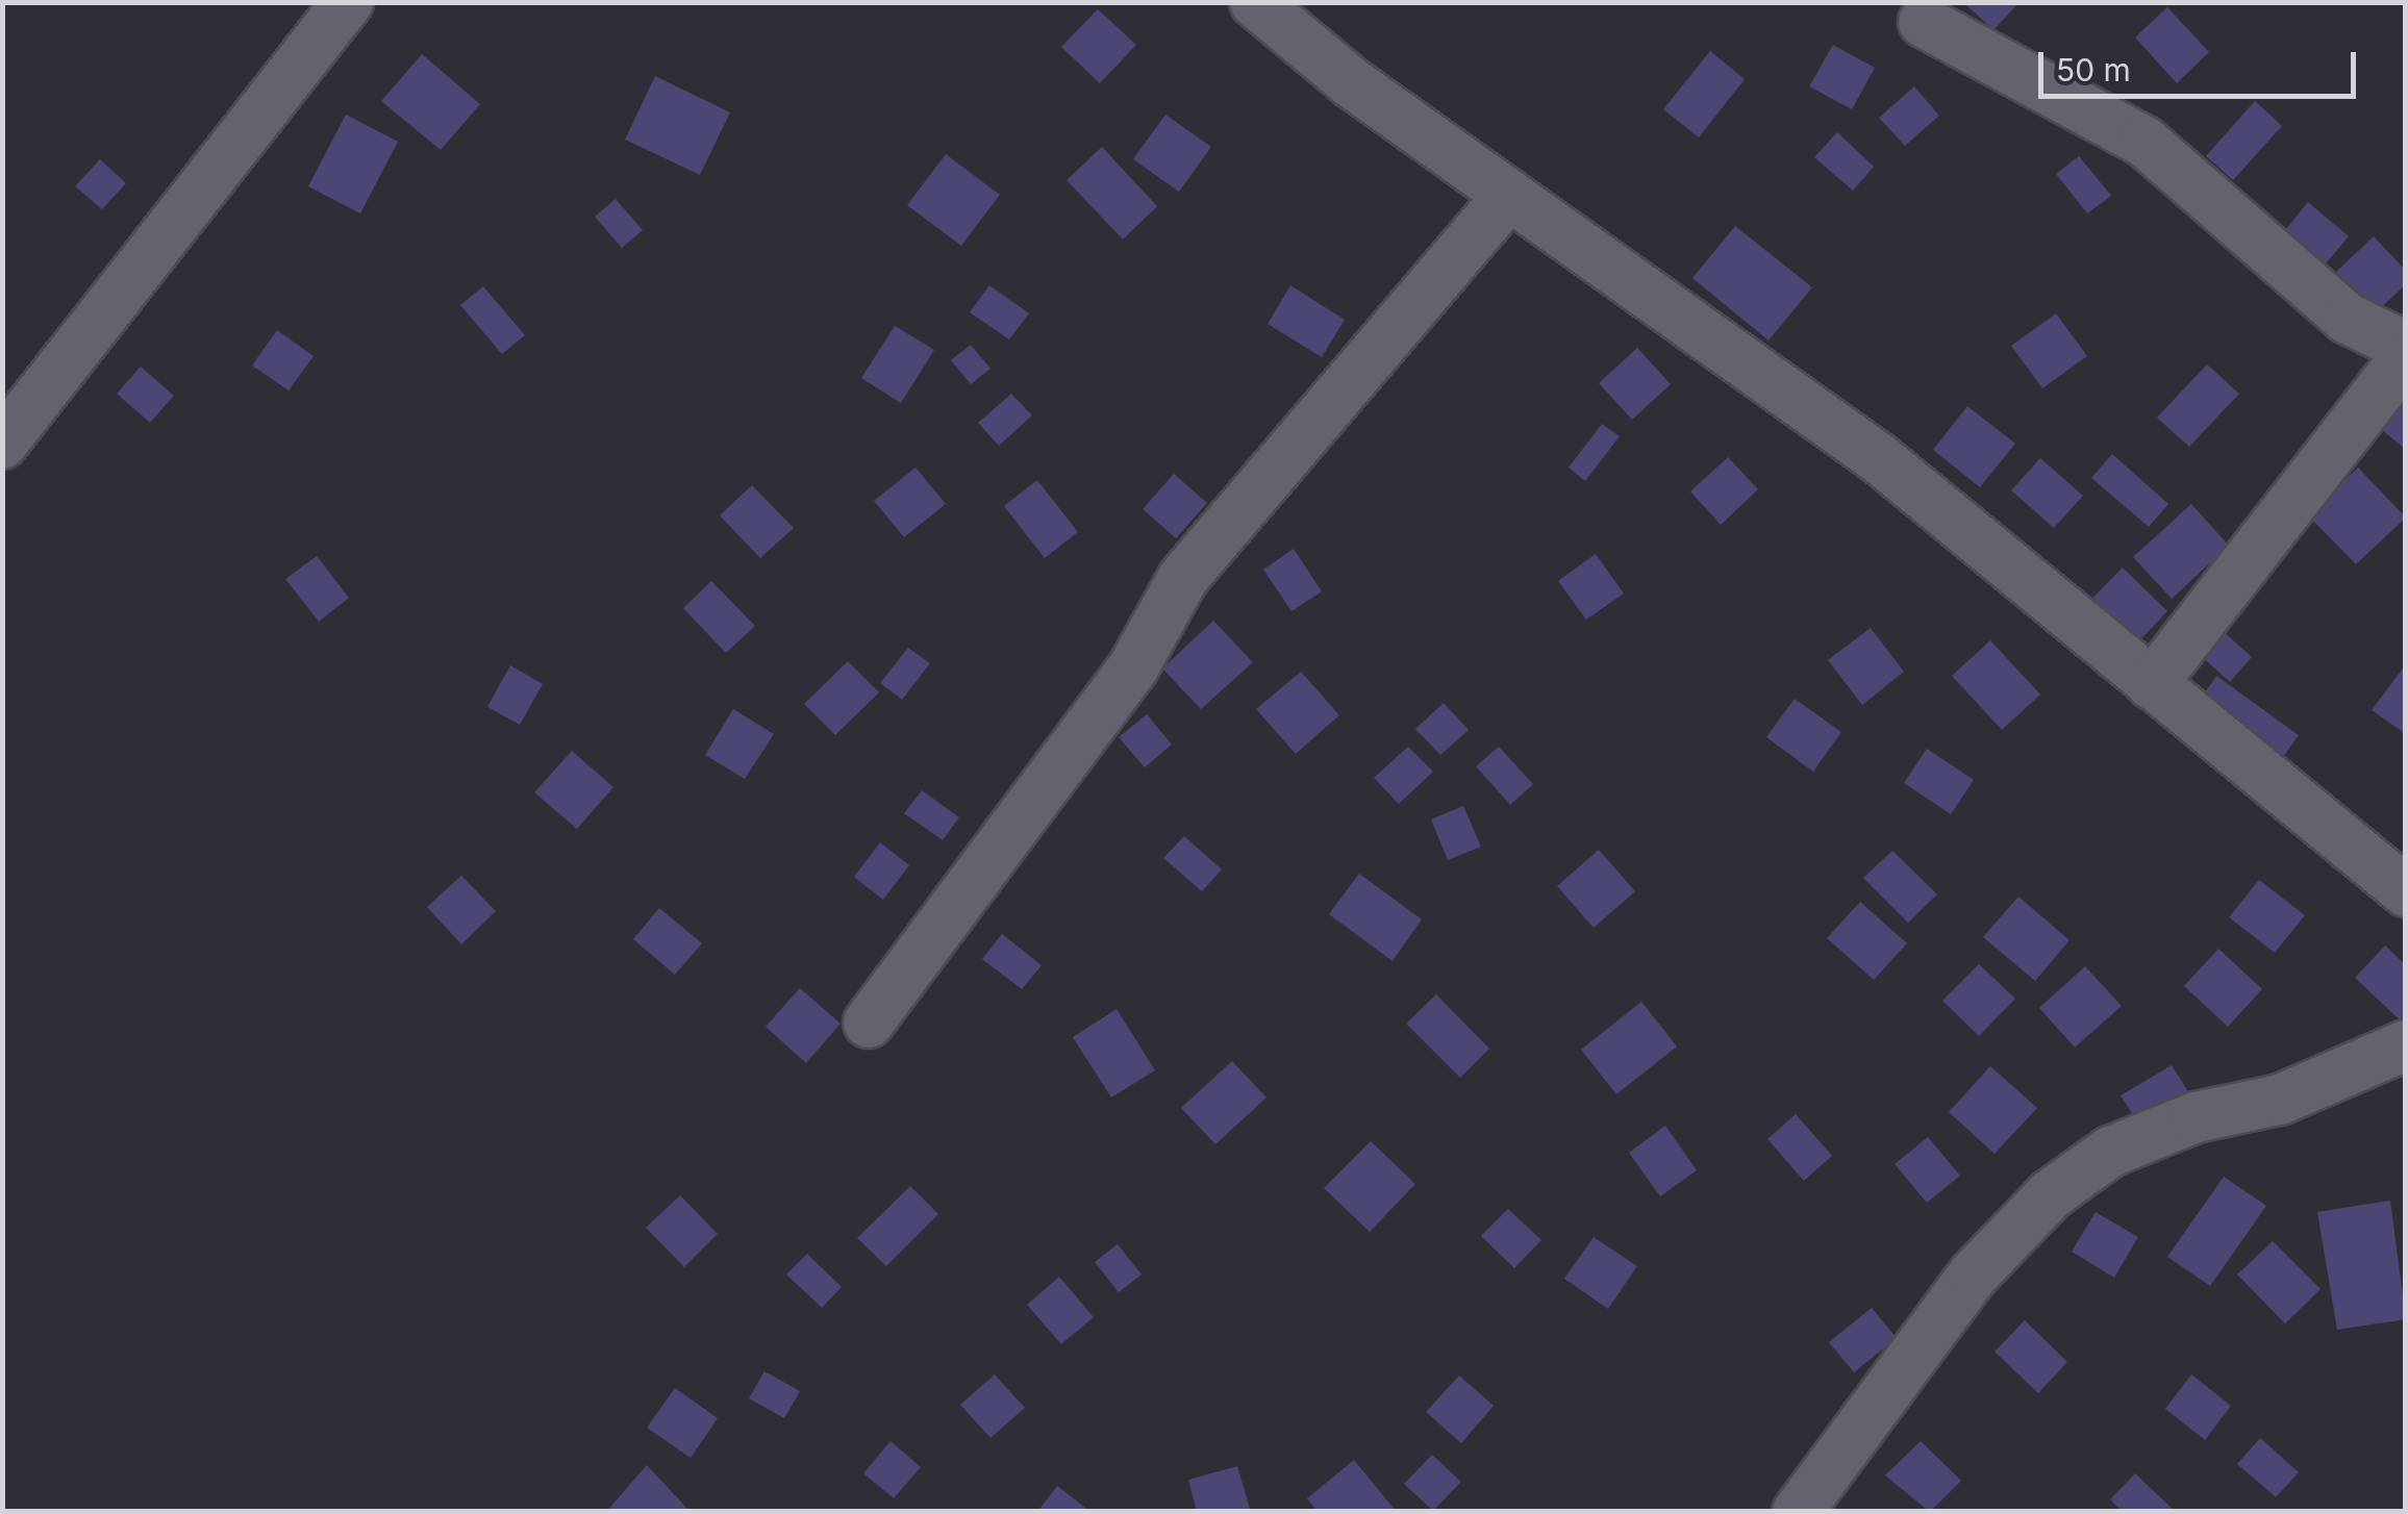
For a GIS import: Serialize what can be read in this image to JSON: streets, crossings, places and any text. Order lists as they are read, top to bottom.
{
  "scale_bar": "50 m"
}
